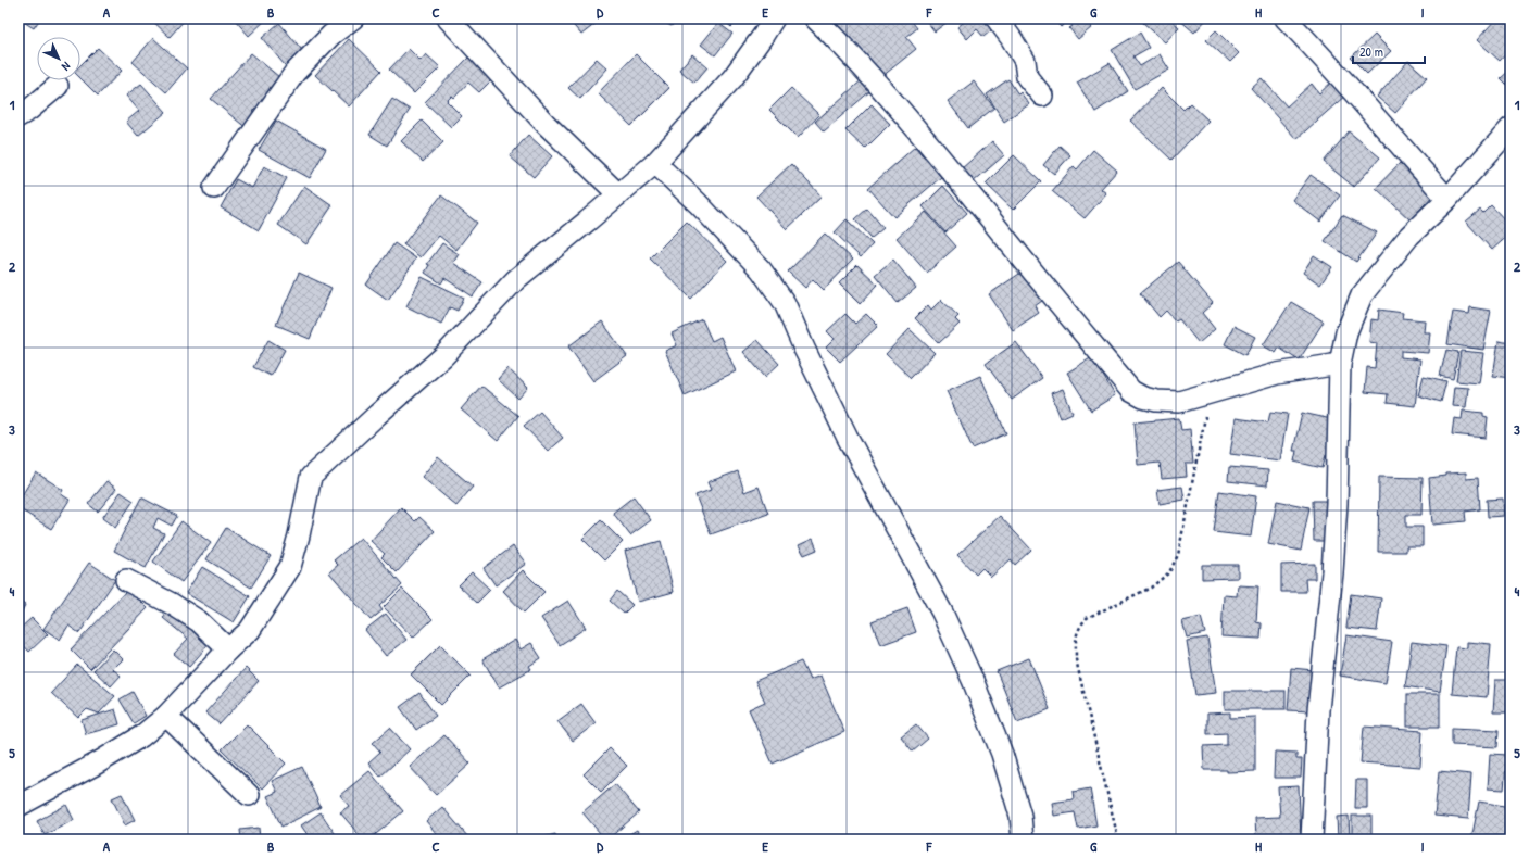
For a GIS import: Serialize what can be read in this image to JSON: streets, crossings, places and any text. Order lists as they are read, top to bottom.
{
  "scale_bar": "20 m",
  "north": "bottom right",
  "grid": {
    "columns": [
      "A",
      "B",
      "C",
      "D",
      "E",
      "F",
      "G",
      "H",
      "I"
    ],
    "rows": [
      "1",
      "2",
      "3",
      "4",
      "5"
    ]
  }
}
